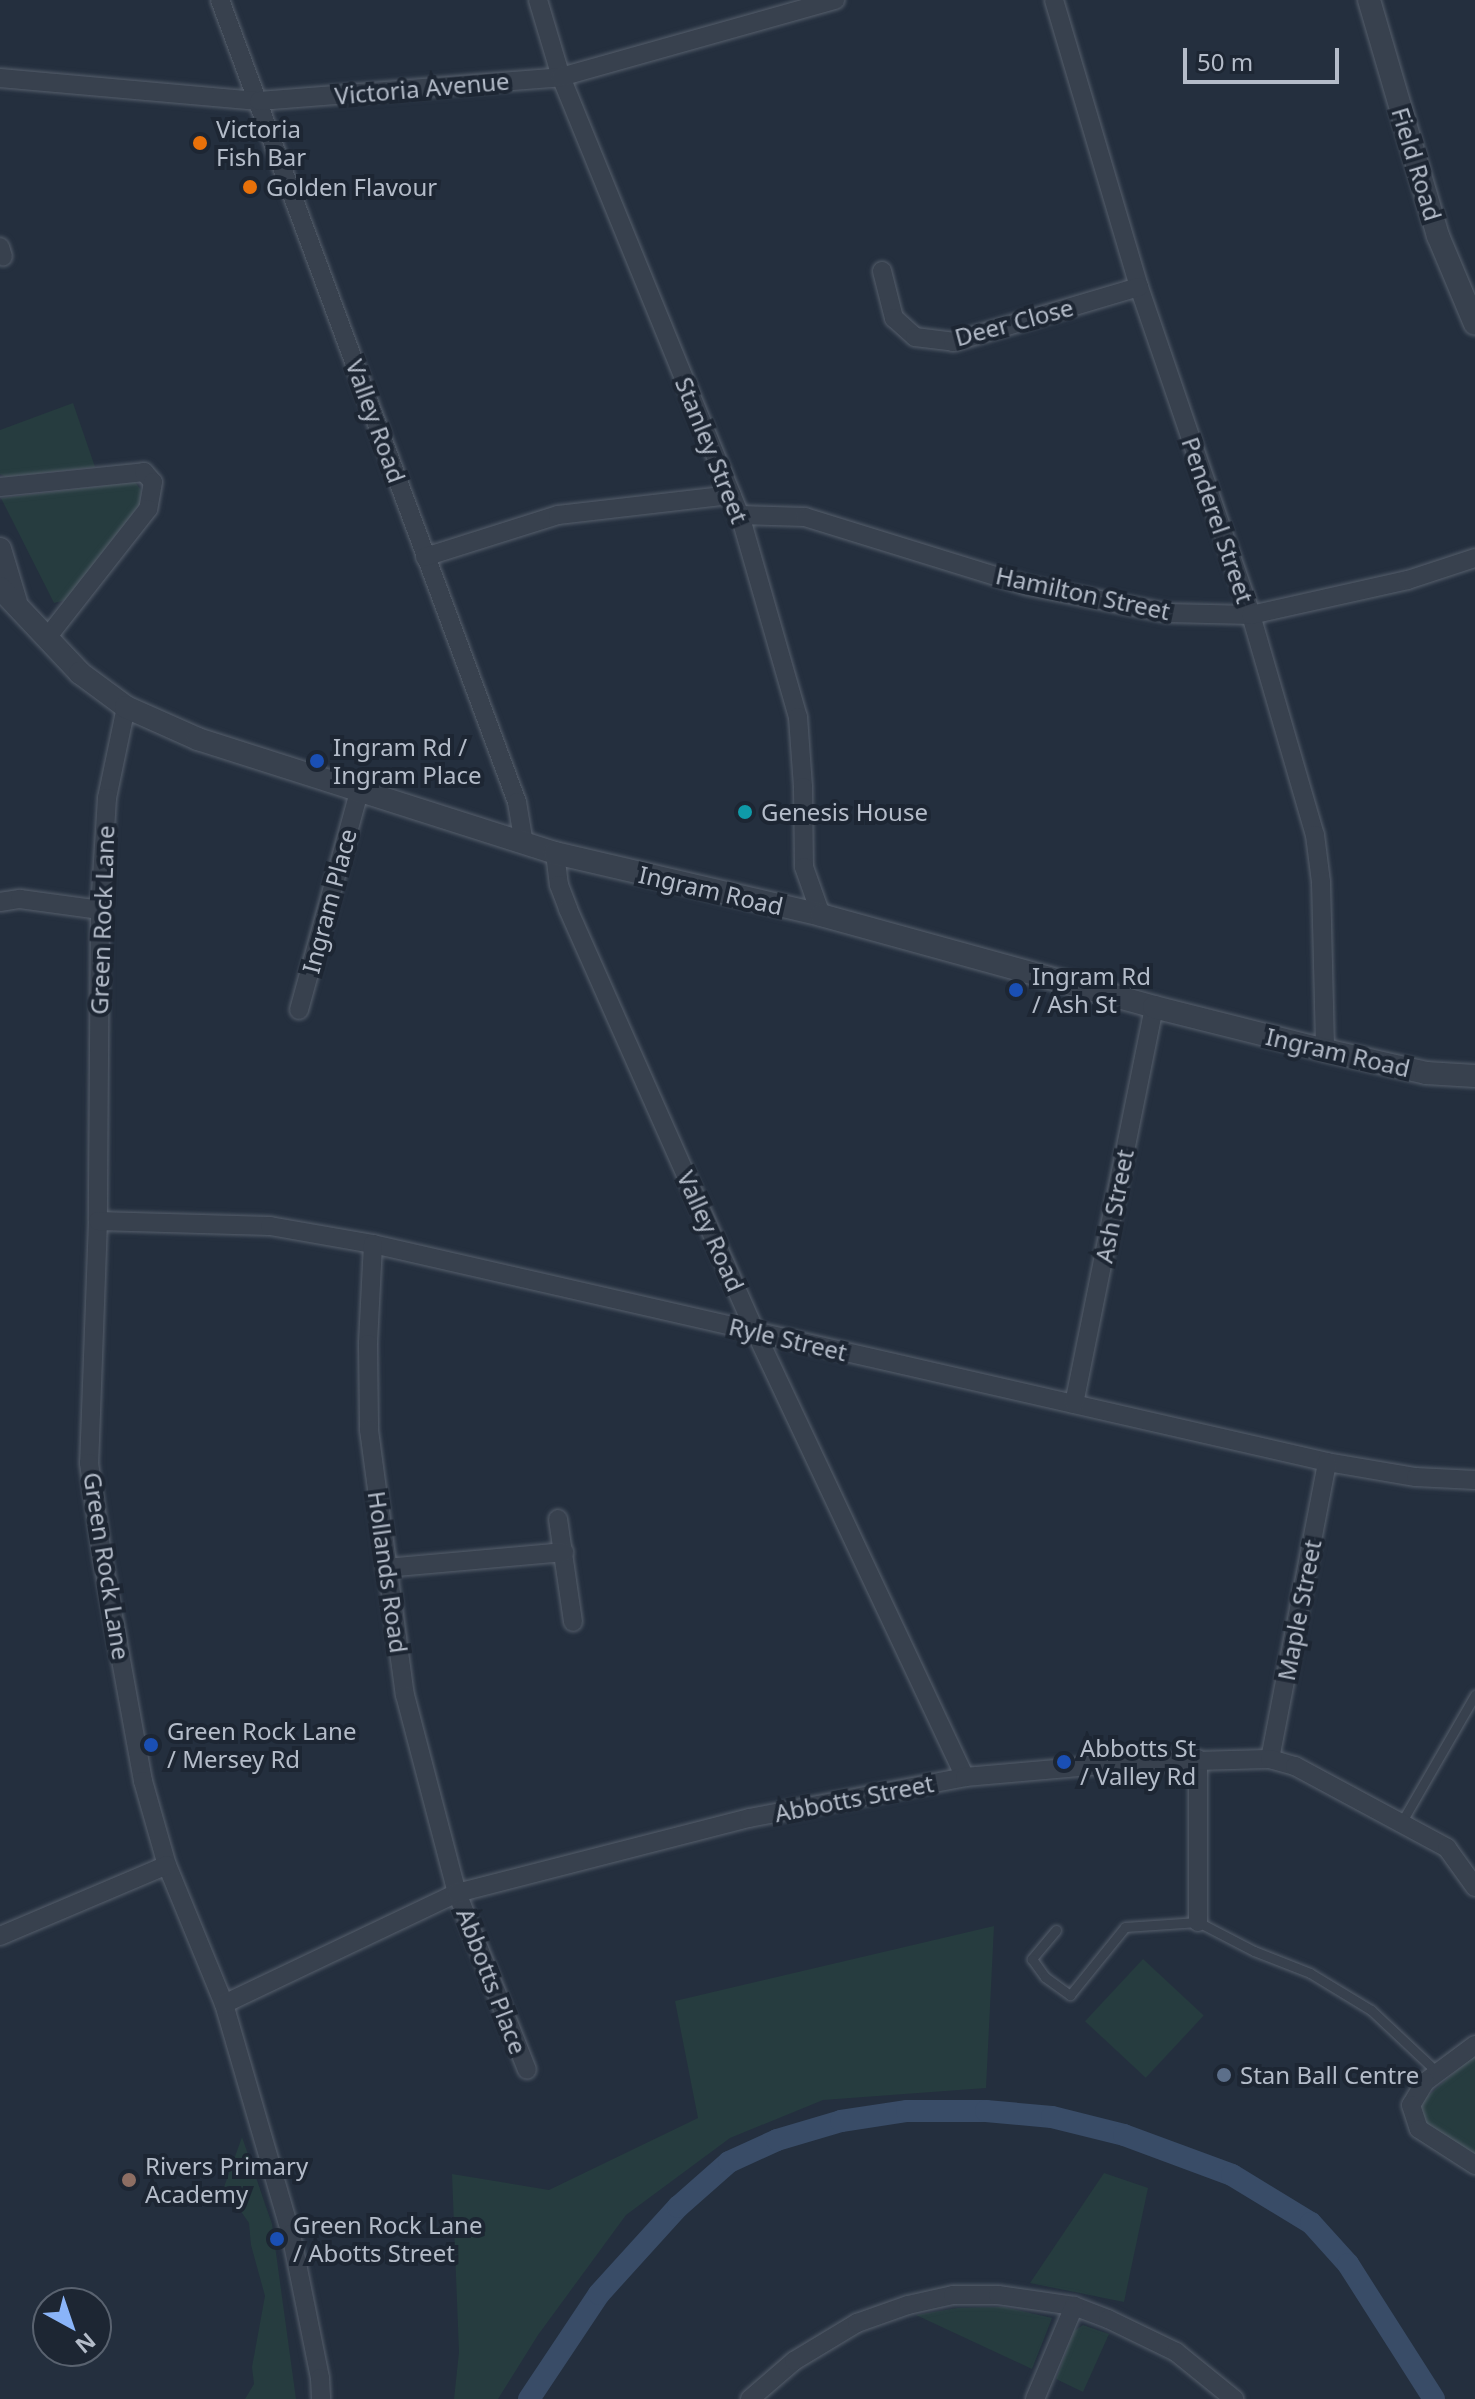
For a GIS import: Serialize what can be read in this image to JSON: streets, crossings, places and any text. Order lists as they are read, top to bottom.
{
  "streets": {
    "street": [
      "Victoria Avenue",
      "Field Road",
      "Deer Close",
      "Valley Road",
      "Stanley Street",
      "Penderel Street",
      "Hamilton Street",
      "Ingram Road",
      "Ingram Place",
      "Green Rock Lane",
      "Ash Street",
      "Ryle Street",
      "Hollands Road",
      "Maple Street",
      "Abbotts Street",
      "Abbotts Place"
    ]
  },
  "crossings": [
    ["Victoria Avenue", "Valley Road"],
    ["Victoria Avenue", "Stanley Street"],
    ["Deer Close", "Penderel Street"],
    ["Valley Road", "Ingram Road"],
    ["Valley Road", "Ryle Street"],
    ["Valley Road", "Abbotts Street"],
    ["Stanley Street", "Hamilton Street"],
    ["Stanley Street", "Ingram Road"],
    ["Penderel Street", "Hamilton Street"],
    ["Penderel Street", "Ingram Road"],
    ["Ingram Road", "Ingram Place"],
    ["Ingram Road", "Green Rock Lane"],
    ["Ingram Road", "Ash Street"],
    ["Green Rock Lane", "Ryle Street"],
    ["Green Rock Lane", "Abbotts Street"],
    ["Ash Street", "Ryle Street"],
    ["Ryle Street", "Hollands Road"],
    ["Ryle Street", "Maple Street"],
    ["Hollands Road", "Abbotts Street"],
    ["Hollands Road", "Abbotts Place"],
    ["Maple Street", "Abbotts Street"],
    ["Abbotts Street", "Abbotts Place"]
  ],
  "places": [
    "Victoria Fish Bar",
    "Golden Flavour",
    "Ingram Rd / Ingram Place",
    "Genesis House",
    "Ingram Rd / Ash St",
    "Green Rock Lane / Mersey Rd",
    "Abbotts St / Valley Rd",
    "Stan Ball Centre",
    "Rivers Primary Academy",
    "Green Rock Lane / Abotts Street"
  ],
  "scale_bar": "50 m",
  "north": "bottom right"
}
